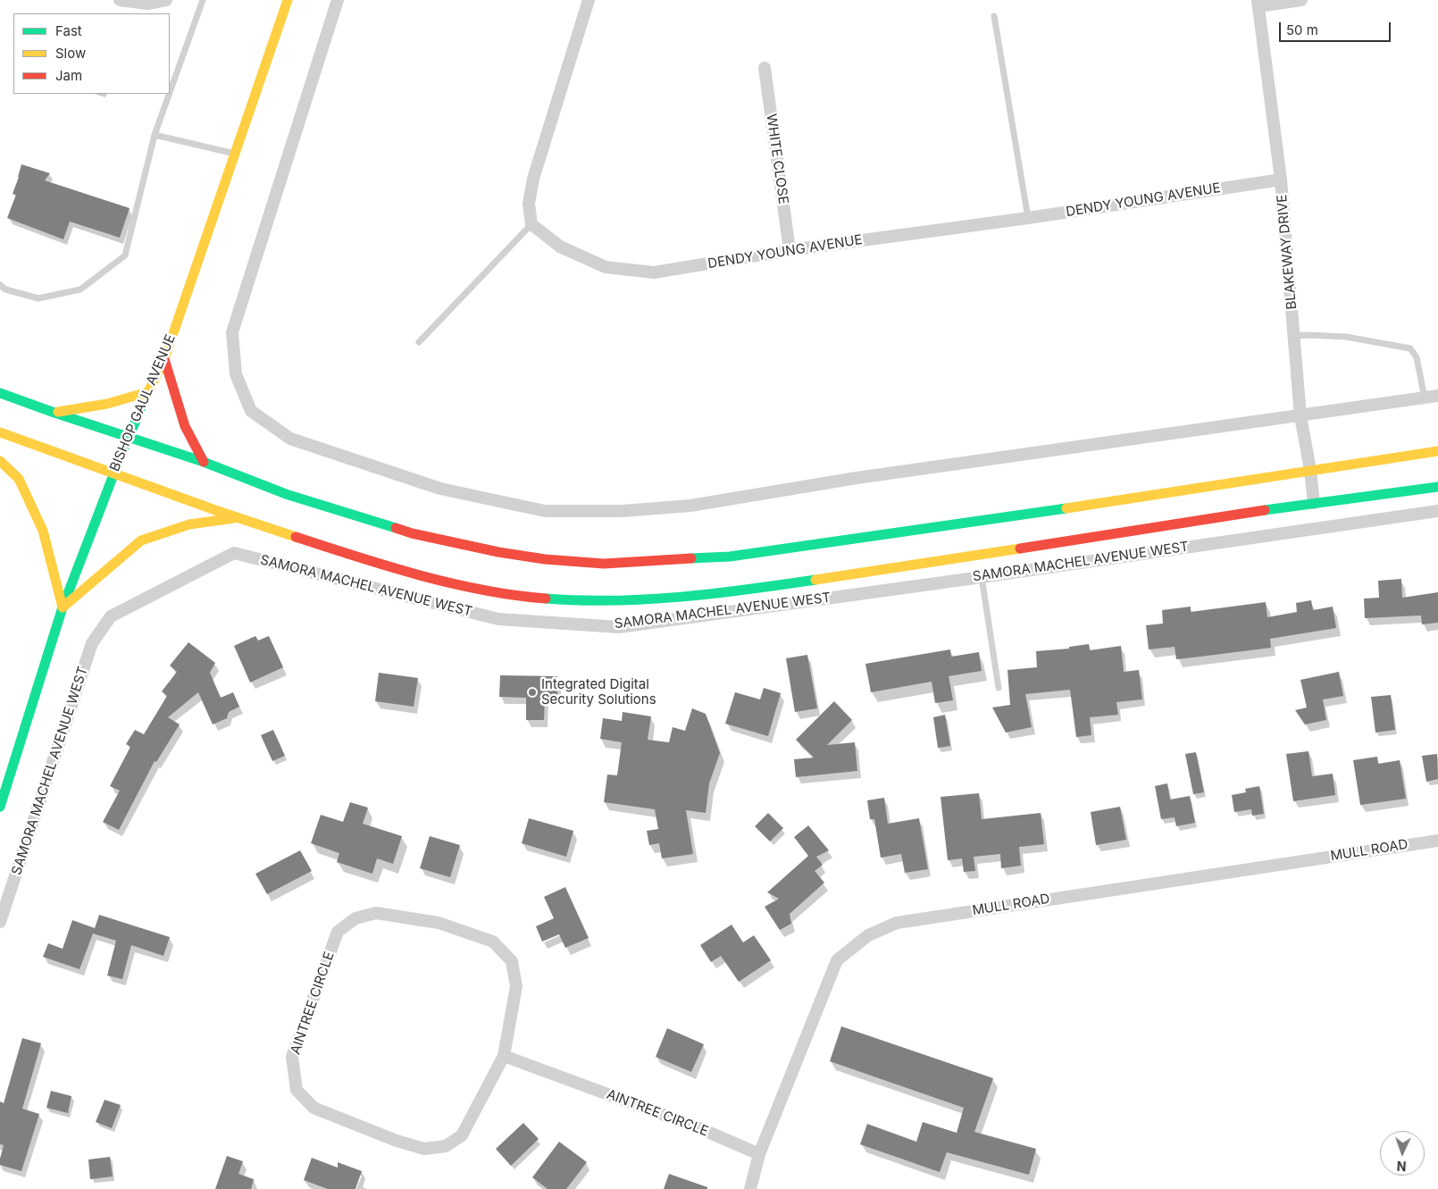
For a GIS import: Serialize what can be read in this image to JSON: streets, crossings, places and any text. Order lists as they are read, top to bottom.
{
  "streets": {
    "main road": ["BISHOP GAUL AVENUE", "SAMORA MACHEL AVENUE WEST"],
    "street": [
      "WHITE CLOSE",
      "DENDY YOUNG AVENUE",
      "BLAKEWAY DRIVE",
      "MULL ROAD",
      "AINTREE CIRCLE"
    ]
  },
  "crossings": [
    ["WHITE CLOSE", "DENDY YOUNG AVENUE"],
    ["DENDY YOUNG AVENUE", "BLAKEWAY DRIVE"],
    ["BLAKEWAY DRIVE", "SAMORA MACHEL AVENUE WEST"],
    ["BISHOP GAUL AVENUE", "SAMORA MACHEL AVENUE WEST"],
    ["MULL ROAD", "AINTREE CIRCLE"]
  ],
  "places": ["Integrated Digital Security Solutions"],
  "legend": ["Fast", "Slow", "Jam"],
  "scale_bar": "50 m",
  "north": "bottom"
}
